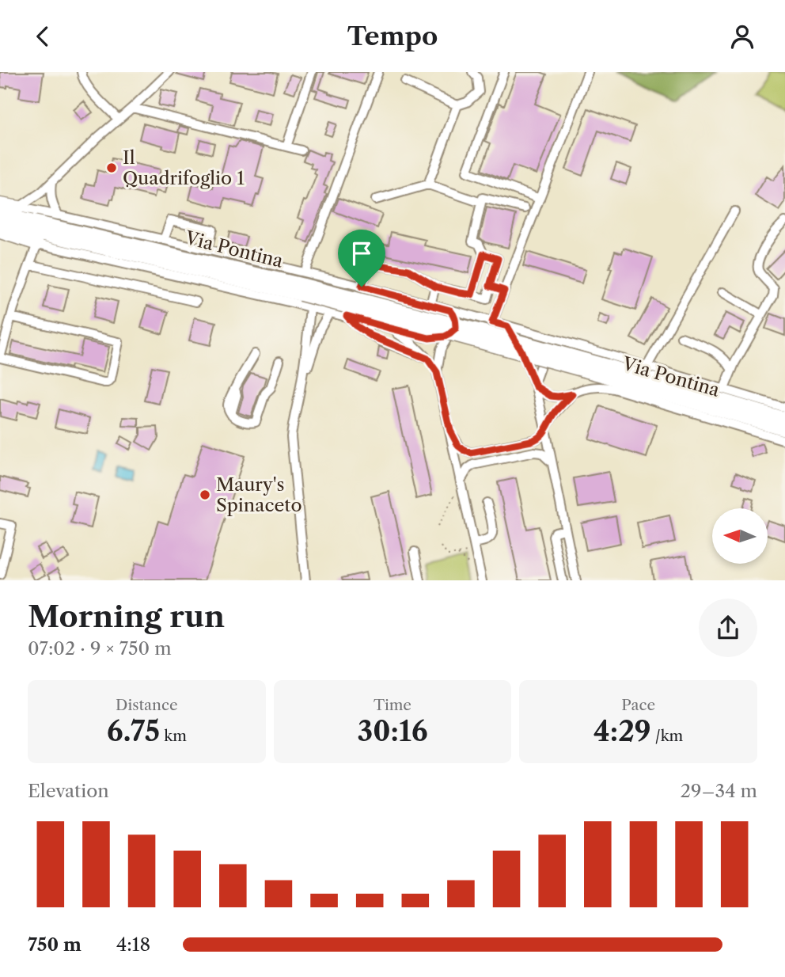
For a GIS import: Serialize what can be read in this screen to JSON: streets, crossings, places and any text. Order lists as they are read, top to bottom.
{
  "streets": {
    "highway": ["Via Pontina"]
  },
  "places": ["Il Quadrifoglio 1", "Maury's Spinaceto"],
  "north": "left",
  "page": {
    "header": "Tempo",
    "heading": ["Morning run", "07:02 · 9 × 750 m"],
    "stats": [
      ["Distance", "6.75 km"],
      ["Time", "30:16"],
      ["Pace", "4:29 /km"]
    ],
    "chart": ["Elevation", "29–34 m"],
    "list": [
      {
        "name": "750 m",
        "note": "4:18"
      }
    ]
  }
}
